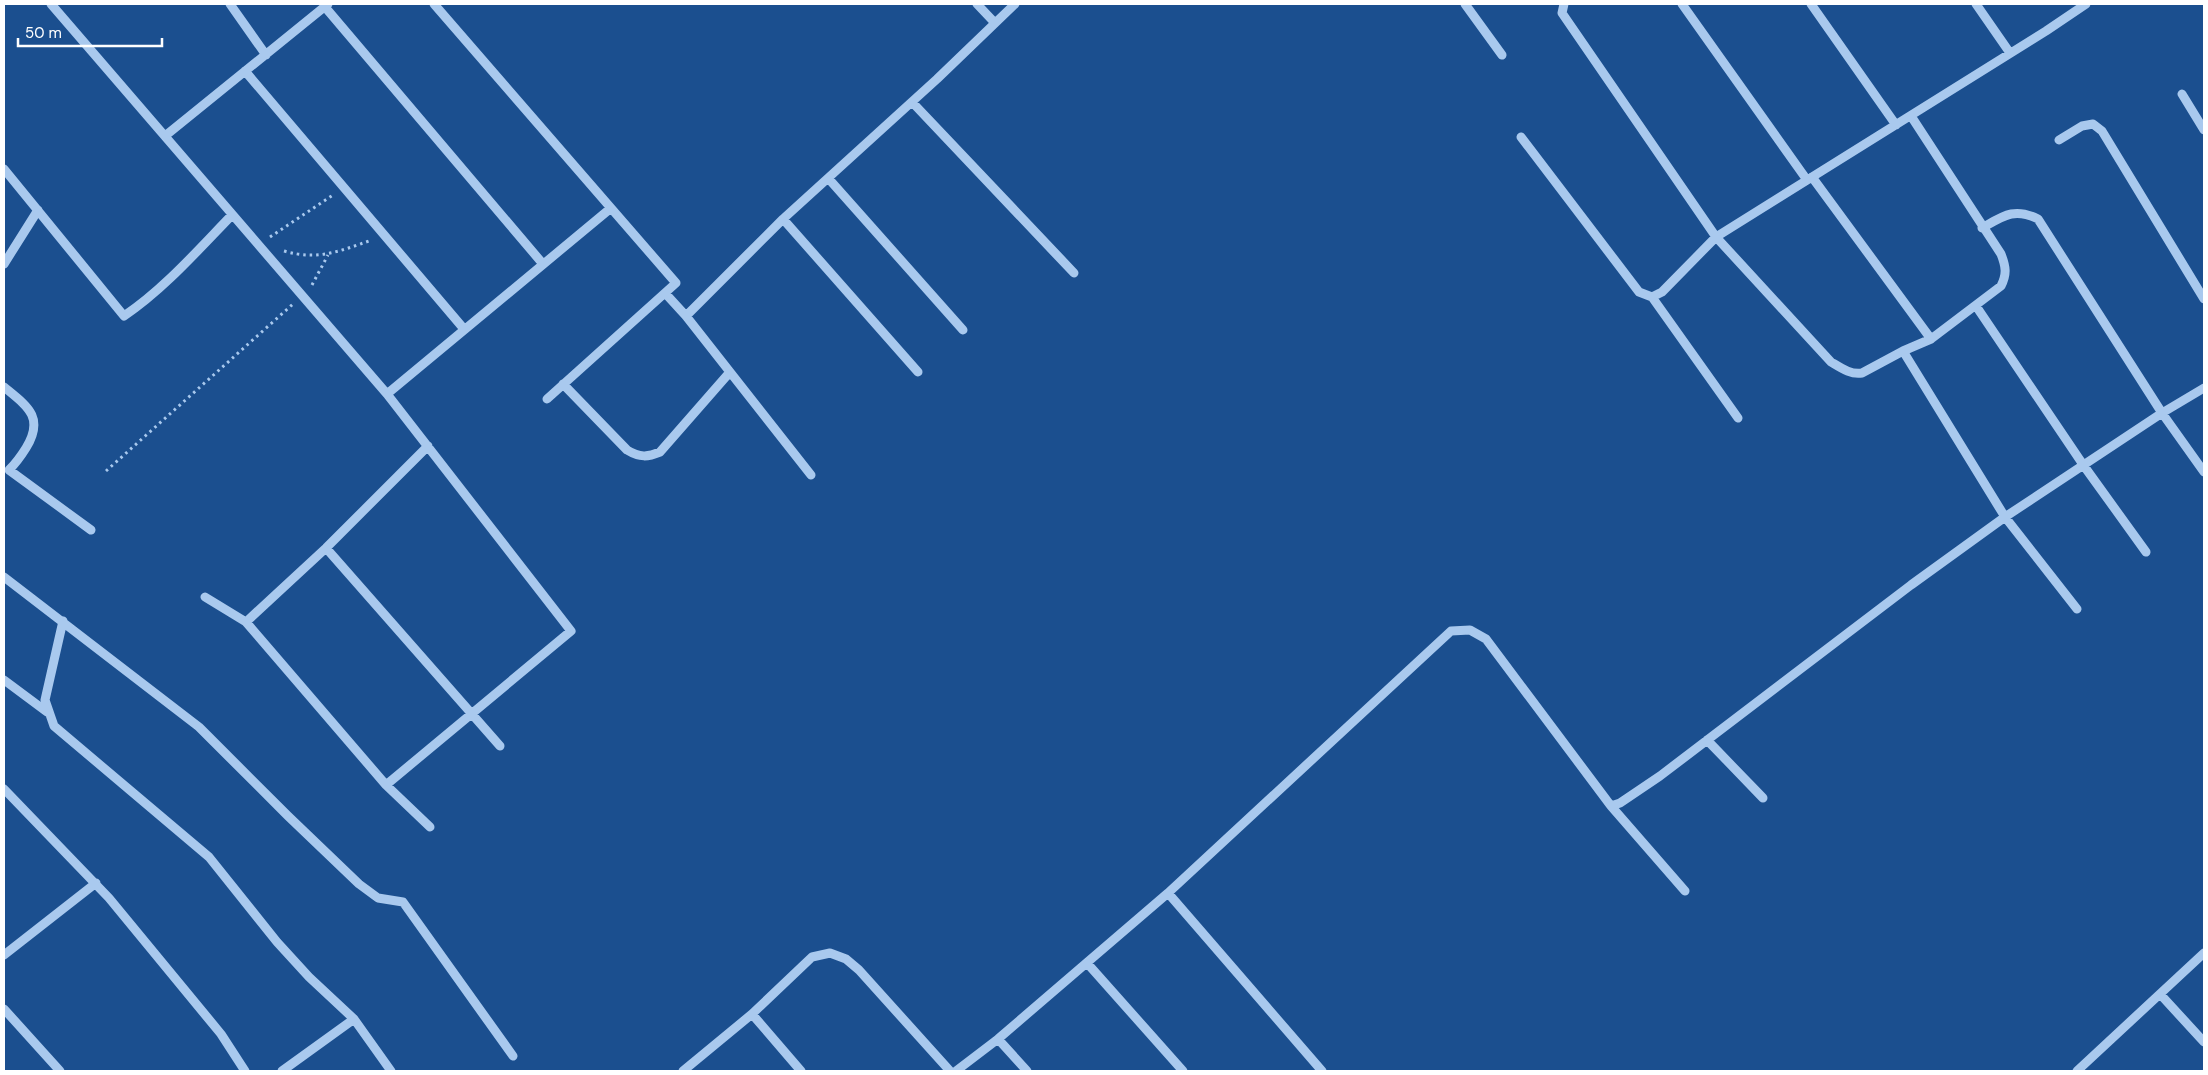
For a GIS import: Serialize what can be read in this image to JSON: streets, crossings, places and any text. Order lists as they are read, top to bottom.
{
  "scale_bar": "50 m"
}
